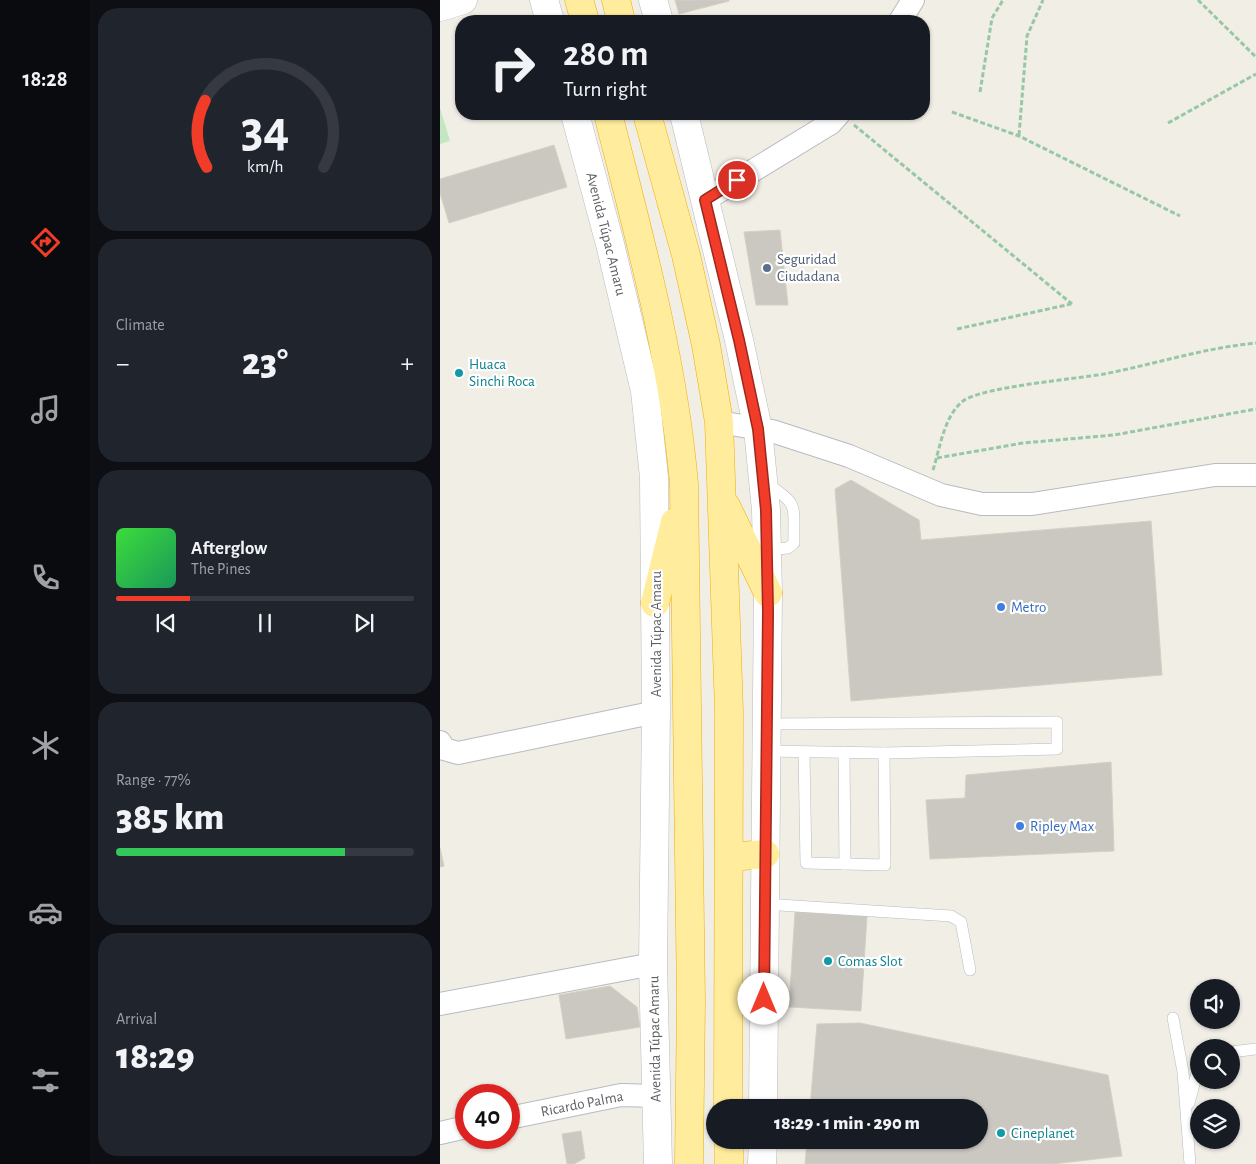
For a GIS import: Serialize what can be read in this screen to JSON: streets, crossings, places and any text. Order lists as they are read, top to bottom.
{
  "streets": {
    "highway": ["Avenida Túpac Amaru"],
    "street": ["Ricardo Palma"]
  },
  "crossings": [
    ["Avenida Túpac Amaru", "Ricardo Palma"]
  ],
  "places": [
    "Seguridad Ciudadana",
    "Huaca Sinchi Roca",
    "Metro",
    "Ripley Max",
    "Comas Slot",
    "Cineplanet"
  ],
  "page": {
    "tabs": "18:28",
    "turn": ["280 m", "Turn right"],
    "tile": [
      "Climate",
      ["Range · 77%", "385 km"],
      ["Arrival", "18:29"]
    ],
    "heat": ["−", "23°", "+"],
    "song": ["Afterglow", "The Pines"],
    "limit": "40",
    "trip": "18:29 · 1 min · 290 m",
    "gauge": ["34", "km/h"]
  }
}
